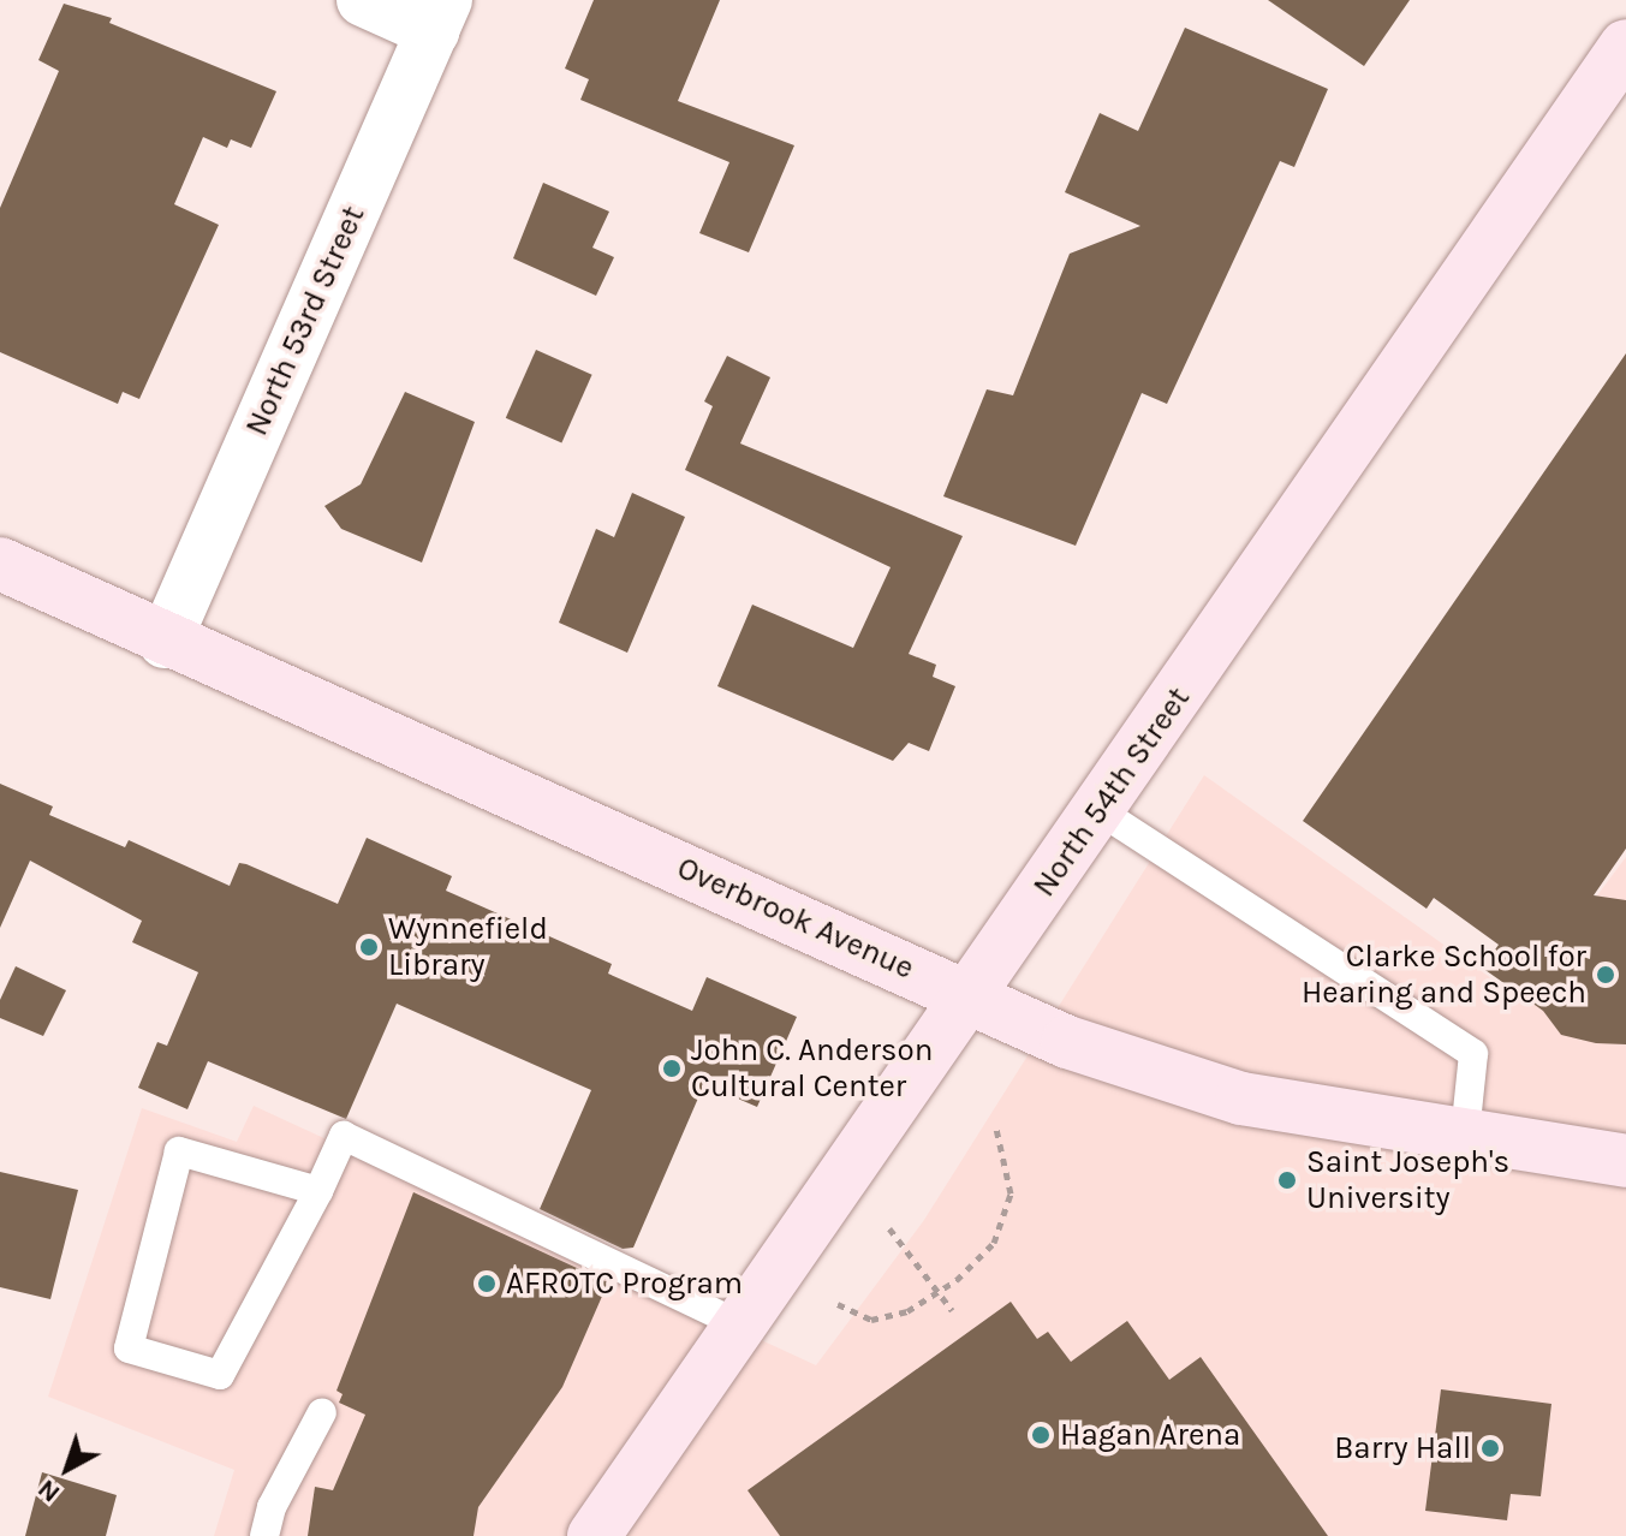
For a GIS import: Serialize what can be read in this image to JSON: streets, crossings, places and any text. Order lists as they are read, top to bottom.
{
  "streets": {
    "street": ["North 53rd Street", "North 54th Street", "Overbrook Avenue"]
  },
  "crossings": [
    ["North 53rd Street", "Overbrook Avenue"],
    ["North 54th Street", "Overbrook Avenue"]
  ],
  "places": [
    "Wynnefield Library",
    "Clarke School for Hearing and Speech",
    "John C. Anderson Cultural Center",
    "Saint Joseph's University",
    "AFROTC Program",
    "Hagan Arena",
    "Barry Hall"
  ],
  "north": "bottom left"
}
